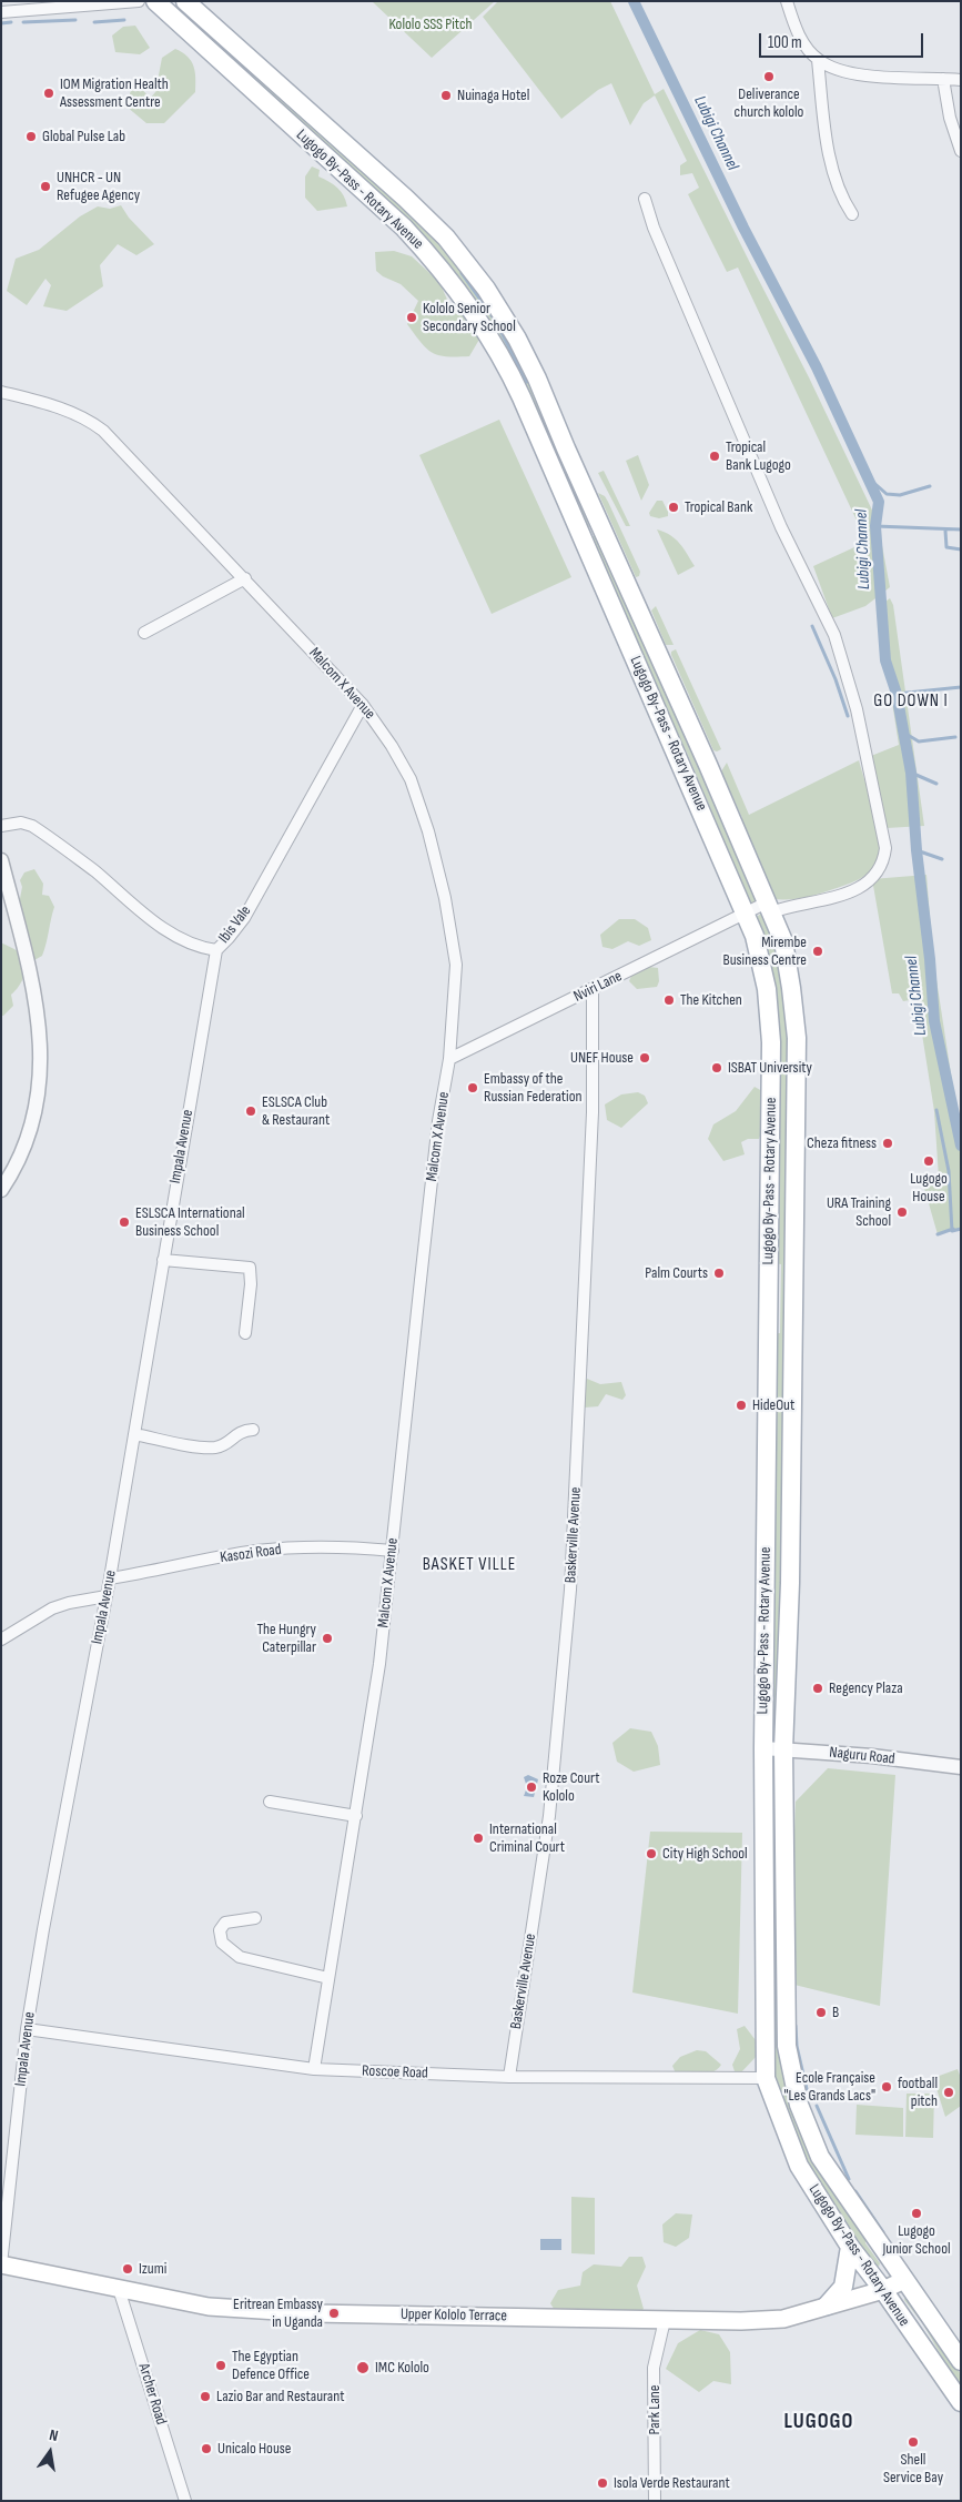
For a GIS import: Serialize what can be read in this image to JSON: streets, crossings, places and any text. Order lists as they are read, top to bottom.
{
  "streets": {
    "main road": ["Lugogo By-Pass - Rotary Avenue", "Upper Kololo Terrace"],
    "street": [
      "Malcom X Avenue",
      "Ibis Vale",
      "Nviri Lane",
      "Impala Avenue",
      "Baskerville Avenue",
      "Kasozi Road",
      "Naguru Road",
      "Roscoe Road",
      "Archer Road",
      "Park Lane"
    ]
  },
  "crossings": [
    ["Lugogo By-Pass - Rotary Avenue", "Nviri Lane"],
    ["Lugogo By-Pass - Rotary Avenue", "Naguru Road"],
    ["Lugogo By-Pass - Rotary Avenue", "Roscoe Road"],
    ["Lugogo By-Pass - Rotary Avenue", "Upper Kololo Terrace"],
    ["Malcom X Avenue", "Ibis Vale"],
    ["Malcom X Avenue", "Nviri Lane"],
    ["Malcom X Avenue", "Kasozi Road"],
    ["Malcom X Avenue", "Roscoe Road"],
    ["Ibis Vale", "Impala Avenue"],
    ["Nviri Lane", "Baskerville Avenue"],
    ["Impala Avenue", "Kasozi Road"],
    ["Impala Avenue", "Roscoe Road"],
    ["Impala Avenue", "Upper Kololo Terrace"],
    ["Baskerville Avenue", "Roscoe Road"],
    ["Upper Kololo Terrace", "Archer Road"],
    ["Upper Kololo Terrace", "Park Lane"]
  ],
  "districts": ["GO DOWN I", "BASKET VILLE", "LUGOGO"],
  "water": ["Lubigi Channel"],
  "parks": ["Kololo SSS Pitch"],
  "places": [
    "Deliverance church kololo",
    "IOM Migration Health Assessment Centre",
    "Nuinaga Hotel",
    "Global Pulse Lab",
    "UNHCR - UN Refugee Agency",
    "Kololo Senior Secondary School",
    "Tropical Bank Lugogo",
    "Tropical Bank",
    "Mirembe Business Centre",
    "The Kitchen",
    "UNEF House",
    "ISBAT University",
    "Embassy of the Russian Federation",
    "ESLSCA Club & Restaurant",
    "Cheza fitness",
    "Lugogo House",
    "URA Training School",
    "ESLSCA International Business School",
    "Palm Courts",
    "HideOut",
    "The Hungry Caterpillar",
    "Regency Plaza",
    "Roze Court Kololo",
    "International Criminal Court",
    "City High School",
    "B",
    "Ecole Française \"Les Grands Lacs\"",
    "football pitch",
    "Lugogo Junior School",
    "Izumi",
    "Eritrean Embassy in Uganda",
    "The Egyptian Defence Office",
    "IMC Kololo",
    "Lazio Bar and Restaurant",
    "Shell Service Bay",
    "Unicalo House",
    "Isola Verde Restaurant"
  ],
  "scale_bar": "100 m",
  "north": "top"
}
